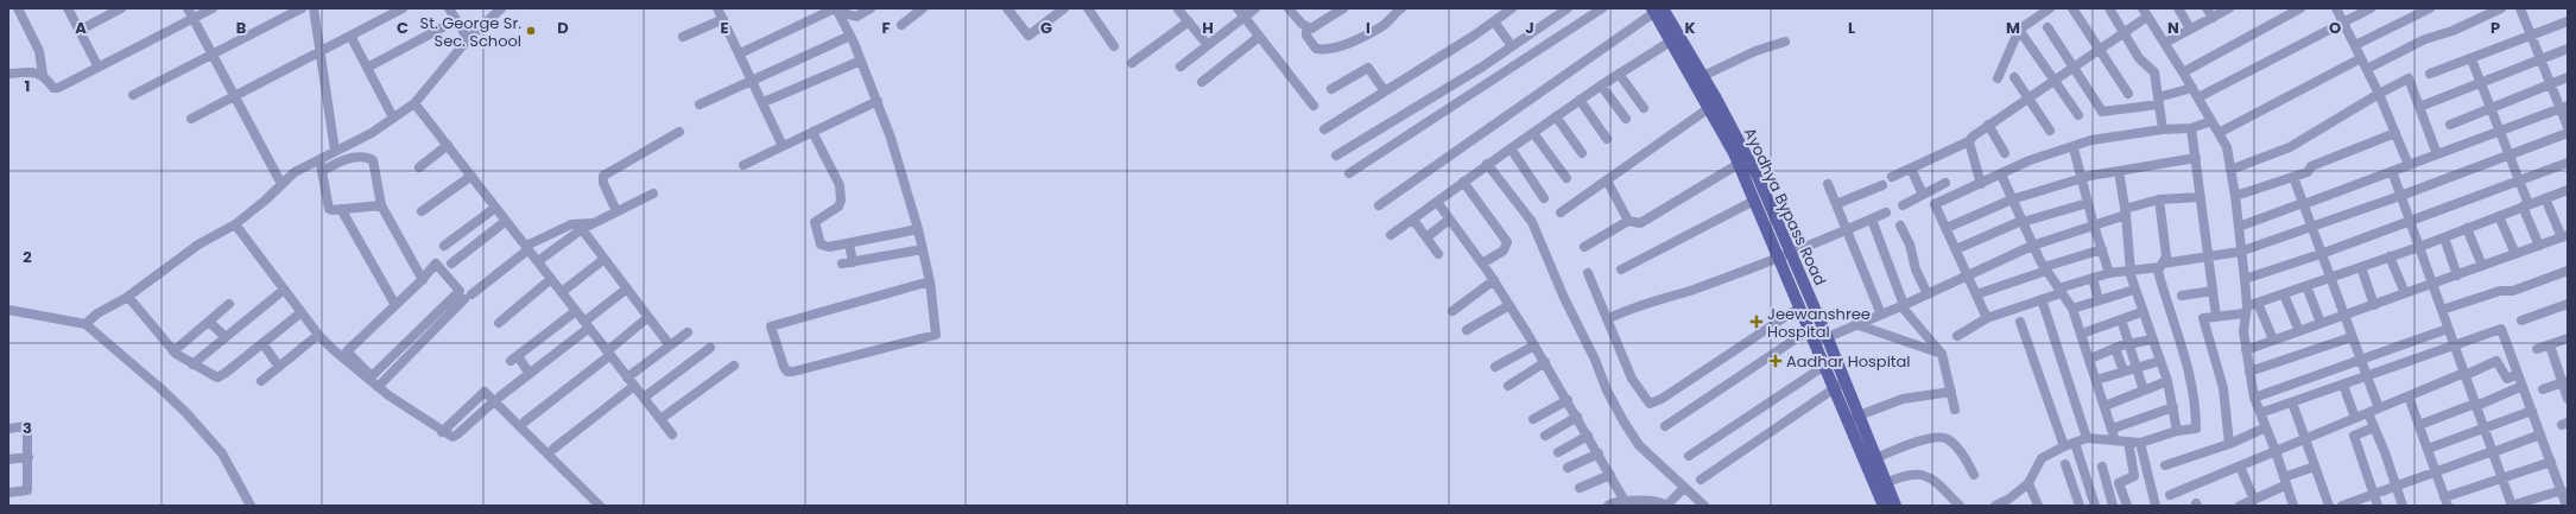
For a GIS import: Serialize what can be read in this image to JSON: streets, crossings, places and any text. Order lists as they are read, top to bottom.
{
  "streets": {
    "main road": ["Ayodhya Bypass Road"]
  },
  "places": {
    "other": ["St. George Sr. Sec. School"],
    "health": ["Jeewanshree Hospital", "Aadhar Hospital"]
  },
  "grid": {
    "columns": [
      "A",
      "B",
      "C",
      "D",
      "E",
      "F",
      "G",
      "H",
      "I",
      "J",
      "K",
      "L",
      "M",
      "N",
      "O",
      "P"
    ],
    "rows": ["1", "2", "3"]
  }
}
